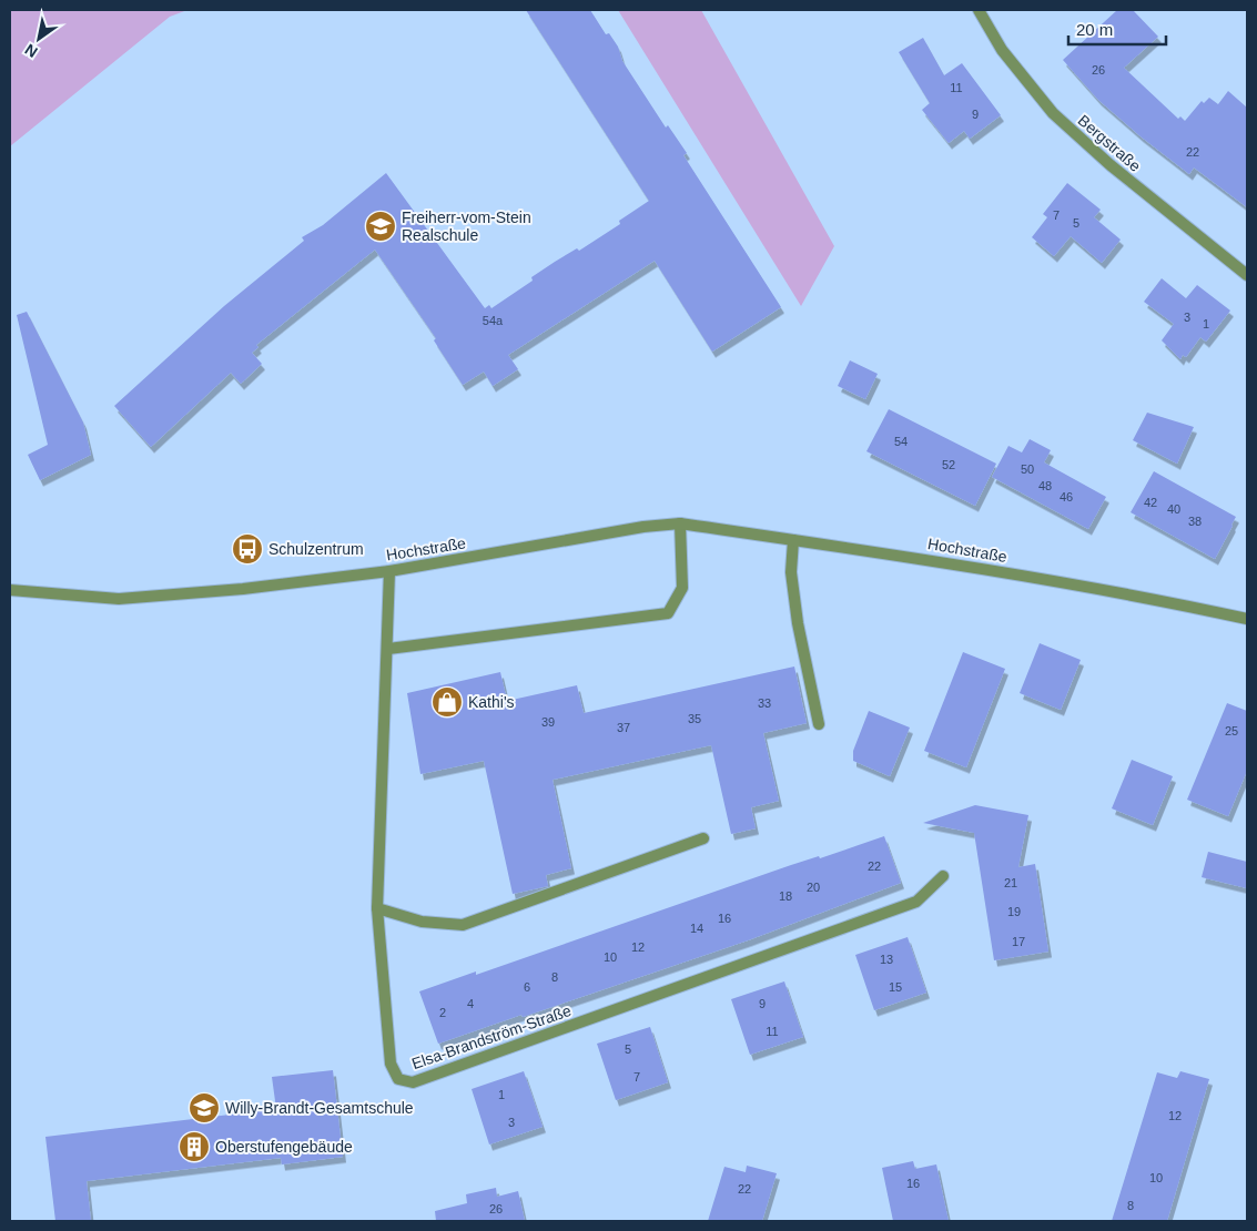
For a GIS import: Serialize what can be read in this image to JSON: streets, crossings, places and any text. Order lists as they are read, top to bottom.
{
  "streets": {
    "street": ["Bergstraße", "Hochstraße", "Elsa-Brandström-Straße"]
  },
  "crossings": [
    ["Hochstraße", "Elsa-Brandström-Straße"]
  ],
  "places": {
    "school or university": ["Freiherr-vom-Stein Realschule", "Willy-Brandt-Gesamtschule"],
    "bus stop": ["Schulzentrum"],
    "shop": ["Kathi's"],
    "building": ["Oberstufengebäude"]
  },
  "house_numbers": [
    "26",
    "11",
    "9",
    "22",
    "7",
    "5",
    "3",
    "54a",
    "1",
    "54",
    "52",
    "50",
    "48",
    "46",
    "42",
    "40",
    "38",
    "33",
    "35",
    "39",
    "37",
    "25",
    "22",
    "21",
    "20",
    "18",
    "19",
    "16",
    "14",
    "17",
    "12",
    "10",
    "13",
    "8",
    "6",
    "15",
    "4",
    "9",
    "2",
    "11",
    "5",
    "7",
    "1",
    "12",
    "3",
    "10",
    "16",
    "22",
    "8",
    "26"
  ],
  "scale_bar": "20 m",
  "north": "bottom left"
}
